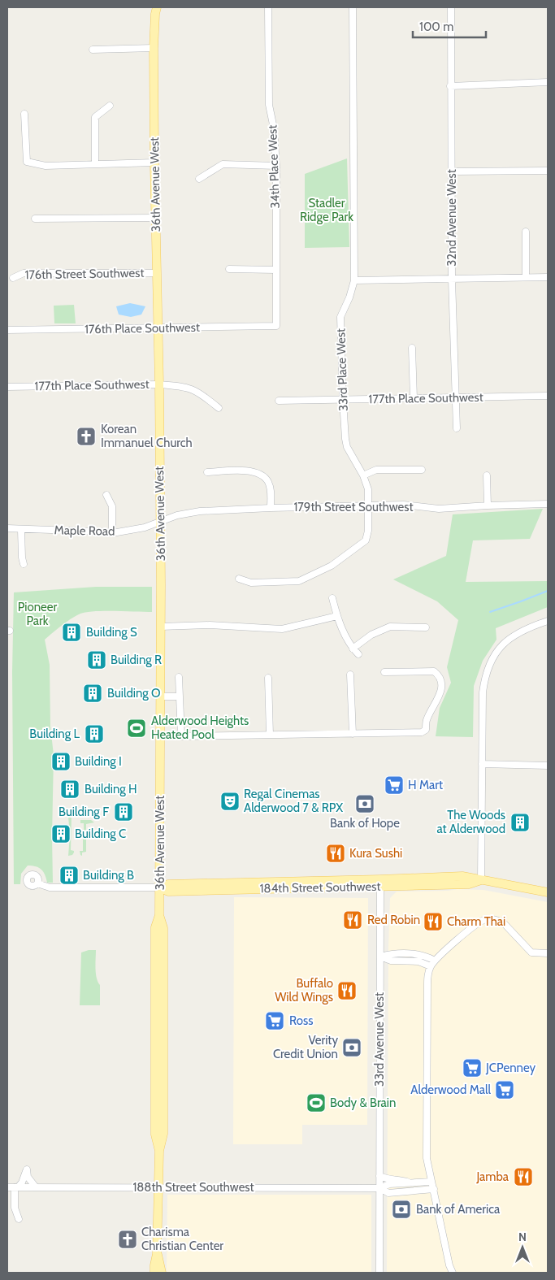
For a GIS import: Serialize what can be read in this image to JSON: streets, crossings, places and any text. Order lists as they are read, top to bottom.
{
  "streets": {
    "main road": ["36th Avenue West", "184th Street Southwest"],
    "street": [
      "34th Place West",
      "32nd Avenue West",
      "176th Street Southwest",
      "176th Place Southwest",
      "33rd Place West",
      "177th Place Southwest",
      "179th Street Southwest",
      "Maple Road",
      "33rd Avenue West",
      "188th Street Southwest"
    ]
  },
  "crossings": [
    ["34th Place West", "176th Place Southwest"],
    ["36th Avenue West", "176th Street Southwest"],
    ["36th Avenue West", "176th Place Southwest"],
    ["36th Avenue West", "177th Place Southwest"],
    ["36th Avenue West", "179th Street Southwest"],
    ["36th Avenue West", "Maple Road"],
    ["36th Avenue West", "184th Street Southwest"],
    ["36th Avenue West", "188th Street Southwest"],
    ["32nd Avenue West", "177th Place Southwest"],
    ["33rd Place West", "177th Place Southwest"],
    ["33rd Place West", "179th Street Southwest"],
    ["179th Street Southwest", "Maple Road"],
    ["184th Street Southwest", "33rd Avenue West"],
    ["33rd Avenue West", "188th Street Southwest"]
  ],
  "parks": ["Stadler Ridge Park", "Pioneer Park"],
  "places": {
    "church": ["Korean Immanuel Church", "Charisma Christian Center"],
    "building": [
      "Building S",
      "Building R",
      "Building O",
      "Building L",
      "Building I",
      "Building H",
      "Building F",
      "The Woods at Alderwood",
      "Building C",
      "Building B"
    ],
    "sports": ["Alderwood Heights Heated Pool", "Body & Brain"],
    "supermarket": [
      "H Mart",
      "Ross",
      "JCPenney",
      "Alderwood Mall"
    ],
    "theatre": ["Regal Cinemas Alderwood 7 & RPX"],
    "bank": ["Bank of Hope", "Verity Credit Union", "Bank of America"],
    "restaurant": [
      "Kura Sushi",
      "Red Robin",
      "Charm Thai",
      "Buffalo Wild Wings",
      "Jamba"
    ]
  },
  "scale_bar": "100 m",
  "north": "top"
}
